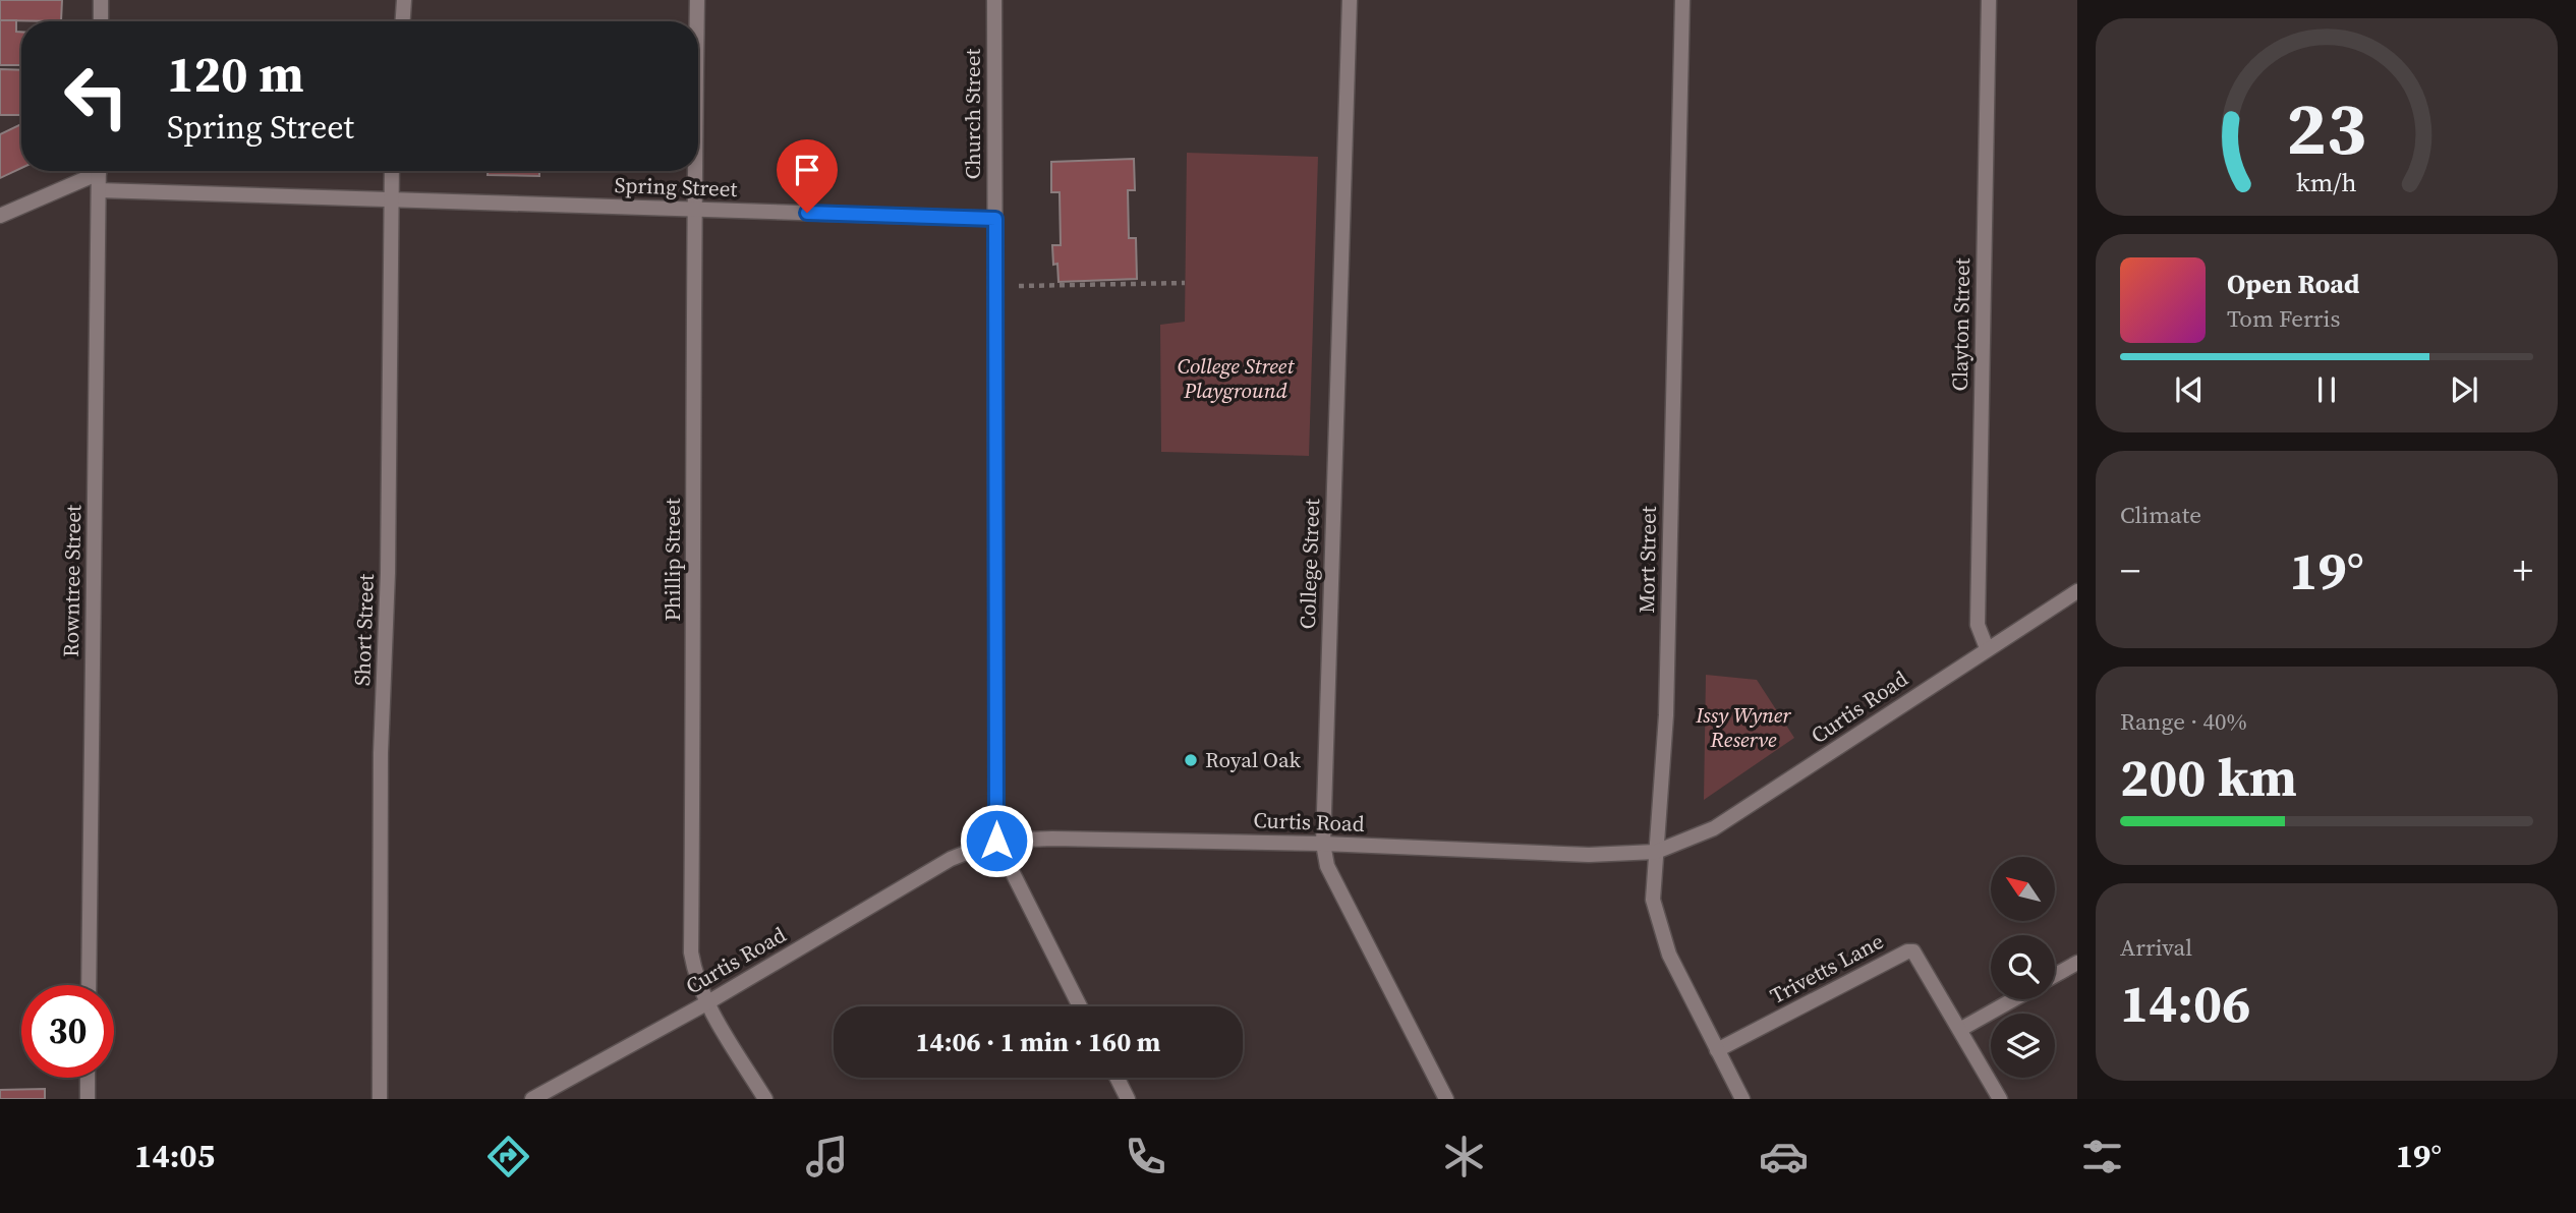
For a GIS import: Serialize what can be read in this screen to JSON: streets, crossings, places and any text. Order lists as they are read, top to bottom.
{
  "streets": {
    "street": [
      "Church Street",
      "Spring Street",
      "Clayton Street",
      "Phillip Street",
      "Mort Street",
      "College Street",
      "Rowntree Street",
      "Short Street",
      "Curtis Road",
      "Trivetts Lane"
    ]
  },
  "crossings": [
    ["Church Street", "Spring Street"],
    ["Church Street", "Curtis Road"],
    ["Spring Street", "Phillip Street"],
    ["Spring Street", "Rowntree Street"],
    ["Spring Street", "Short Street"],
    ["Clayton Street", "Curtis Road"],
    ["Phillip Street", "Curtis Road"],
    ["Mort Street", "Curtis Road"],
    ["Mort Street", "Trivetts Lane"],
    ["College Street", "Curtis Road"]
  ],
  "parks": ["College Street Playground", "Issy Wyner Reserve"],
  "places": ["Royal Oak"],
  "north": "top left",
  "page": {
    "turn": ["120 m", "Spring Street"],
    "song": ["Open Road", "Tom Ferris"],
    "tile": [
      "Climate",
      ["Range · 40%", "200 km"],
      ["Arrival", "14:06"]
    ],
    "heat": ["−", "19°", "+"],
    "limit": "30",
    "trip": "14:06 · 1 min · 160 m",
    "tabs": ["14:05", "19°"],
    "gauge": ["23", "km/h"]
  }
}
